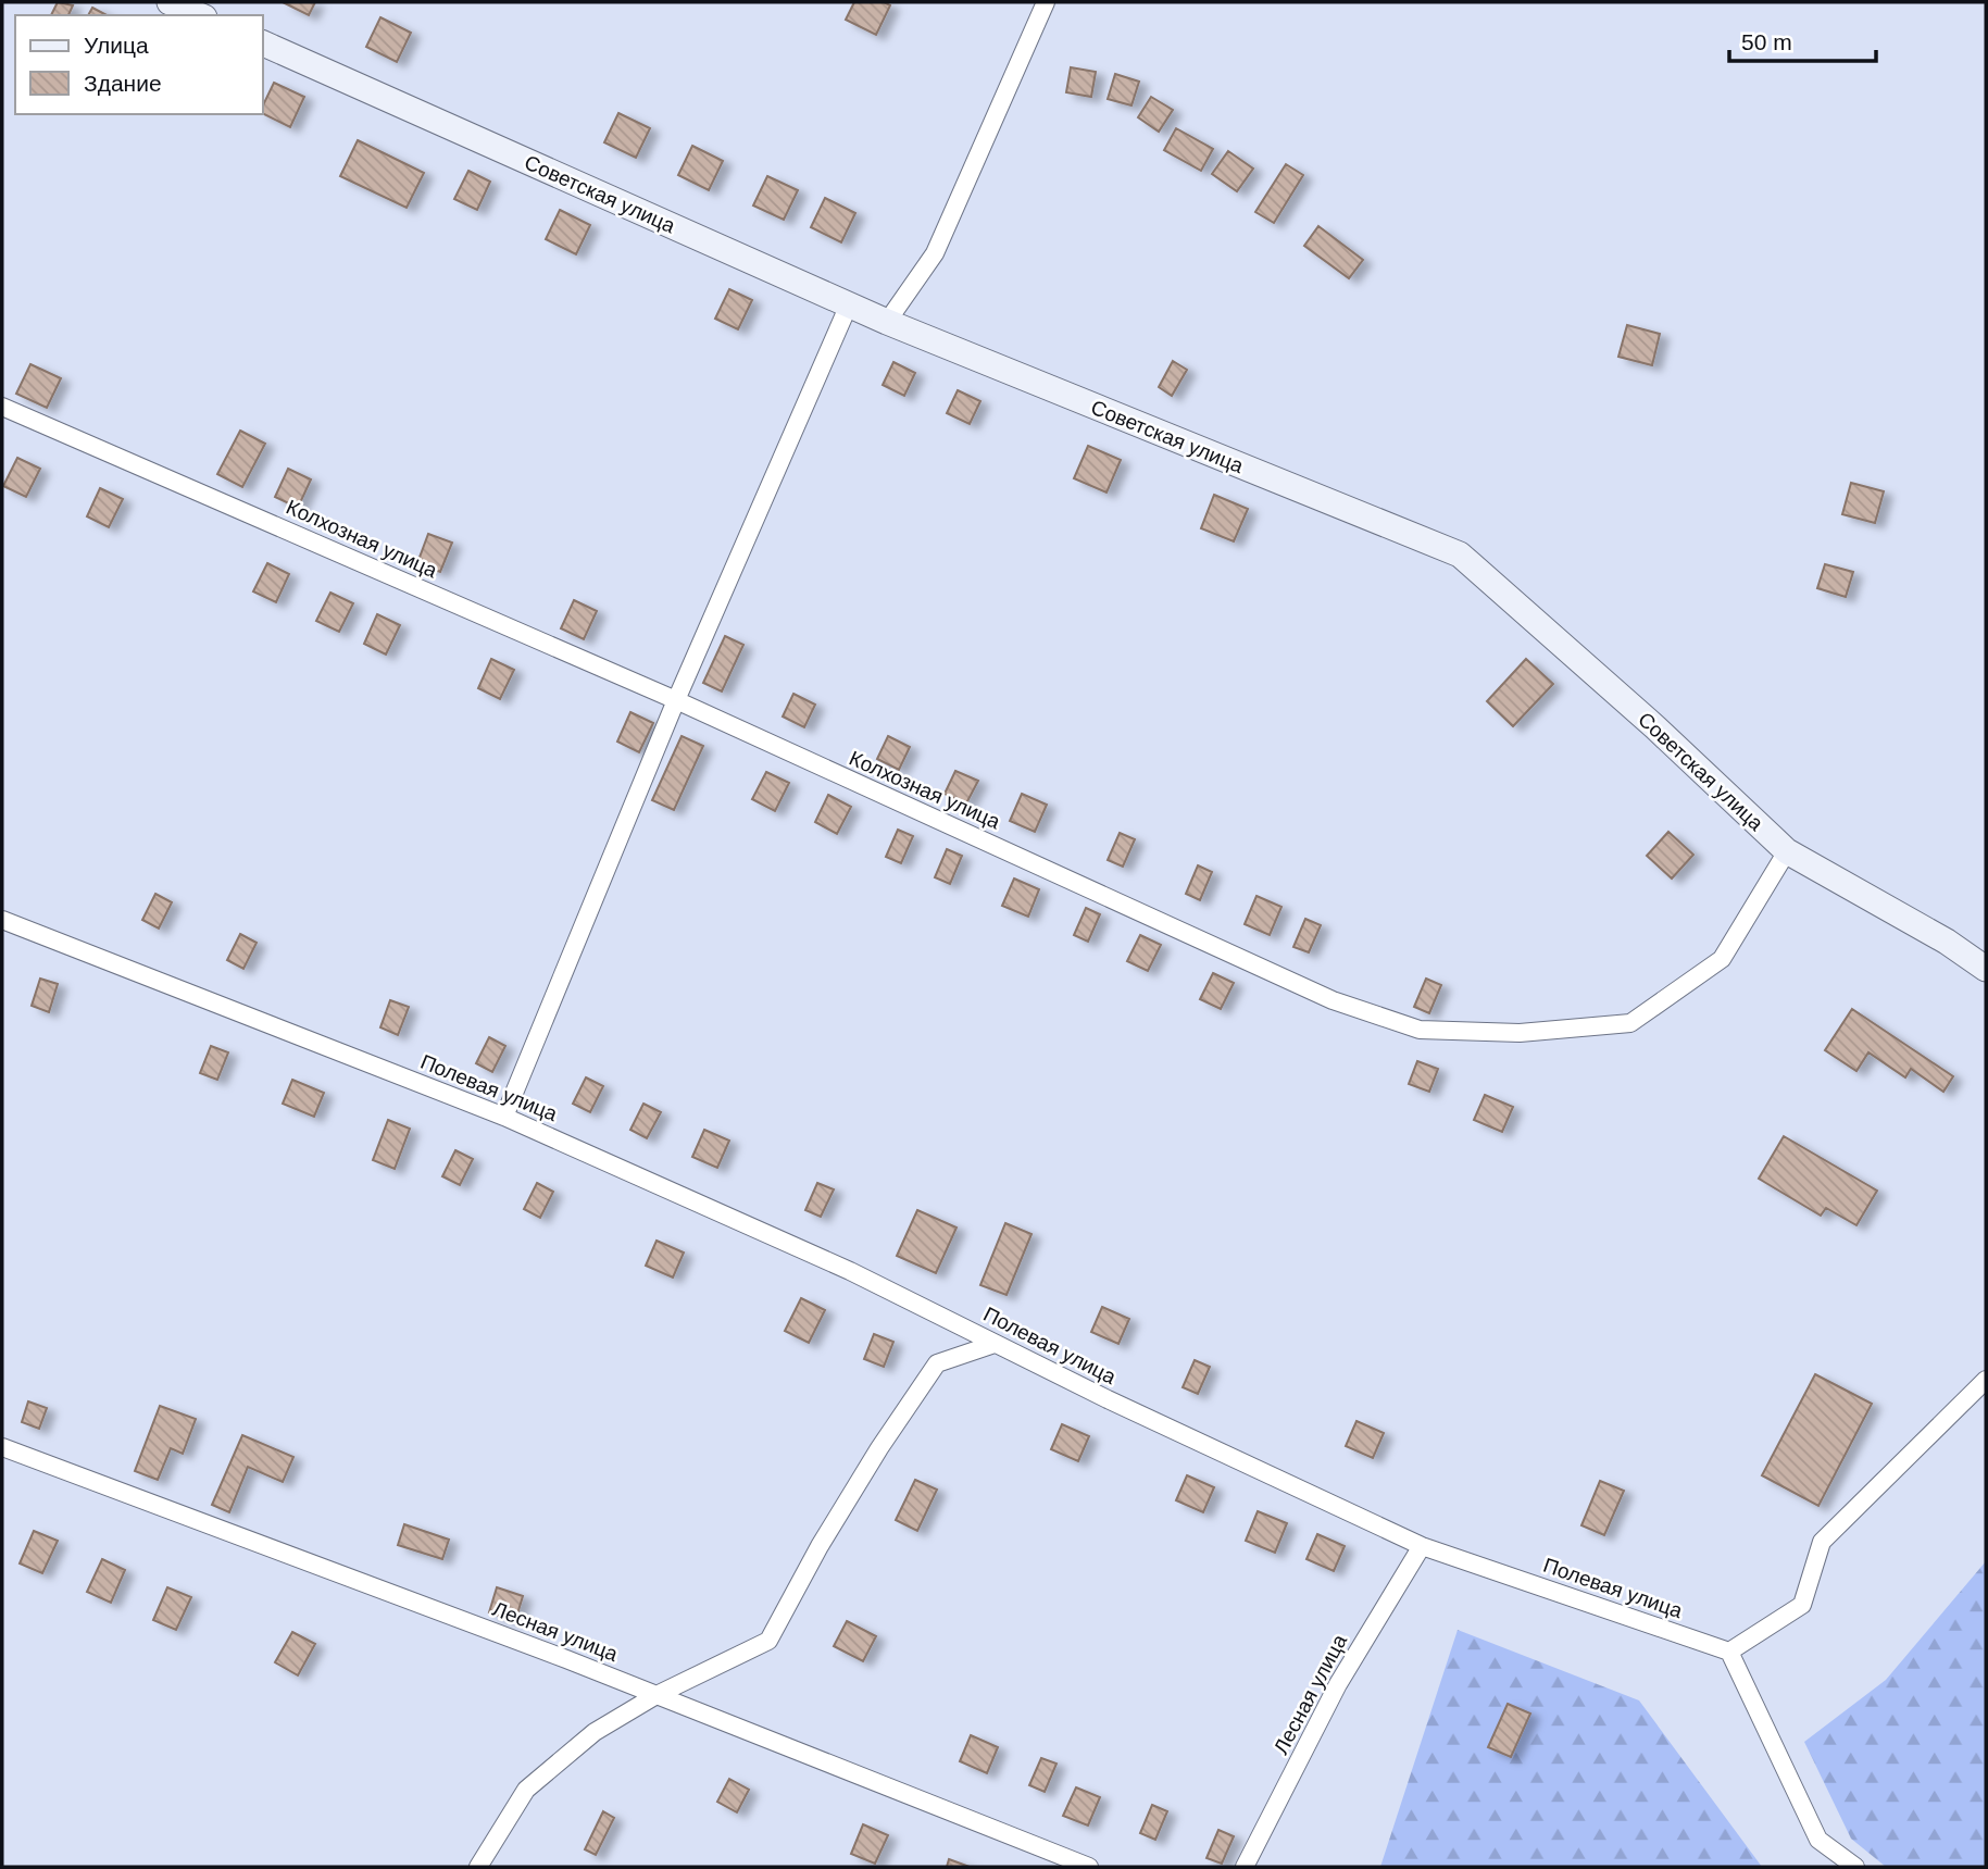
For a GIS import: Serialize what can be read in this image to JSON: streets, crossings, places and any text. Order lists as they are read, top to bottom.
{
  "streets": {
    "street": [
      "Советская улица",
      "Колхозная улица",
      "Полевая улица",
      "Лесная улица"
    ]
  },
  "crossings": [
    ["Советская улица", "Колхозная улица"],
    ["Полевая улица", "Лесная улица"]
  ],
  "legend": ["Улица", "Здание"],
  "scale_bar": "50 m"
}
